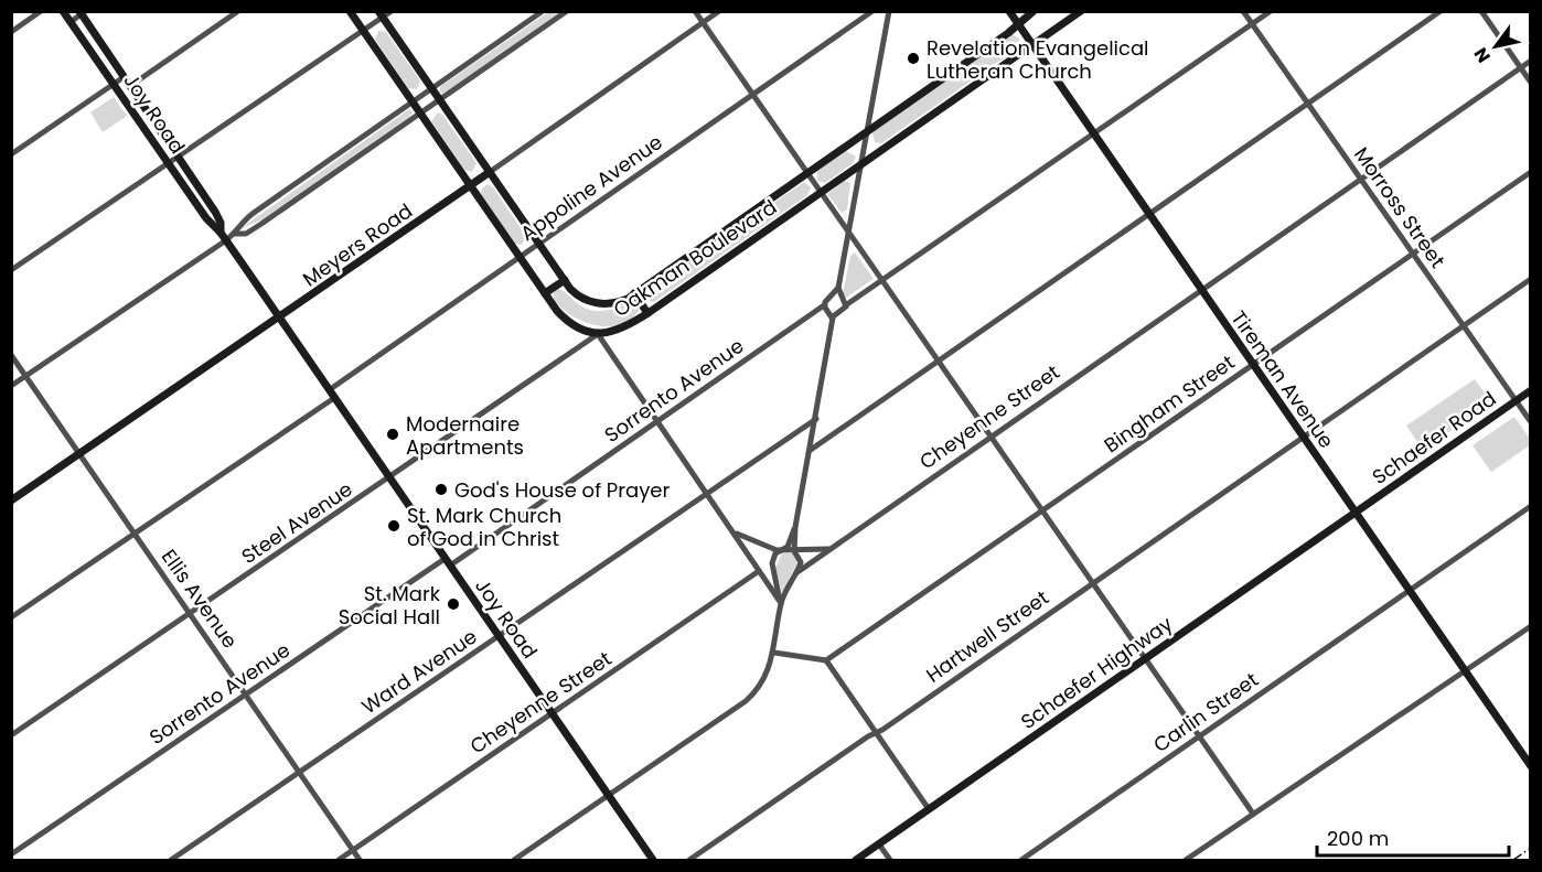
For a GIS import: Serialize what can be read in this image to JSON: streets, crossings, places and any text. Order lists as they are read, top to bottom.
{
  "streets": {
    "street": [
      "Joy Road",
      "Appoline Avenue",
      "Morross Street",
      "Meyers Road",
      "Oakman Boulevard",
      "Tireman Avenue",
      "Sorrento Avenue",
      "Bingham Street",
      "Cheyenne Street",
      "Schaefer Road",
      "Steel Avenue",
      "Ellis Avenue",
      "Hartwell Street",
      "Ward Avenue",
      "Schaefer Highway",
      "Carlin Street"
    ]
  },
  "crossings": [
    ["Joy Road", "Appoline Avenue"],
    ["Joy Road", "Meyers Road"],
    ["Joy Road", "Sorrento Avenue"],
    ["Joy Road", "Cheyenne Street"],
    ["Joy Road", "Steel Avenue"],
    ["Joy Road", "Ward Avenue"],
    ["Appoline Avenue", "Oakman Boulevard"],
    ["Morross Street", "Bingham Street"],
    ["Morross Street", "Cheyenne Street"],
    ["Morross Street", "Schaefer Road"],
    ["Morross Street", "Hartwell Street"],
    ["Meyers Road", "Oakman Boulevard"],
    ["Meyers Road", "Ellis Avenue"],
    ["Oakman Boulevard", "Tireman Avenue"],
    ["Oakman Boulevard", "Steel Avenue"],
    ["Tireman Avenue", "Bingham Street"],
    ["Tireman Avenue", "Cheyenne Street"],
    ["Tireman Avenue", "Schaefer Road"],
    ["Tireman Avenue", "Hartwell Street"],
    ["Tireman Avenue", "Schaefer Highway"],
    ["Tireman Avenue", "Carlin Street"],
    ["Sorrento Avenue", "Ellis Avenue"],
    ["Cheyenne Street", "Ellis Avenue"],
    ["Schaefer Road", "Schaefer Highway"],
    ["Steel Avenue", "Ellis Avenue"],
    ["Ellis Avenue", "Ward Avenue"]
  ],
  "places": [
    "Revelation Evangelical Lutheran Church",
    "Modernaire Apartments",
    "God's House of Prayer",
    "St. Mark Church of God in Christ",
    "St. Mark Social Hall"
  ],
  "scale_bar": "200 m",
  "north": "bottom left"
}
